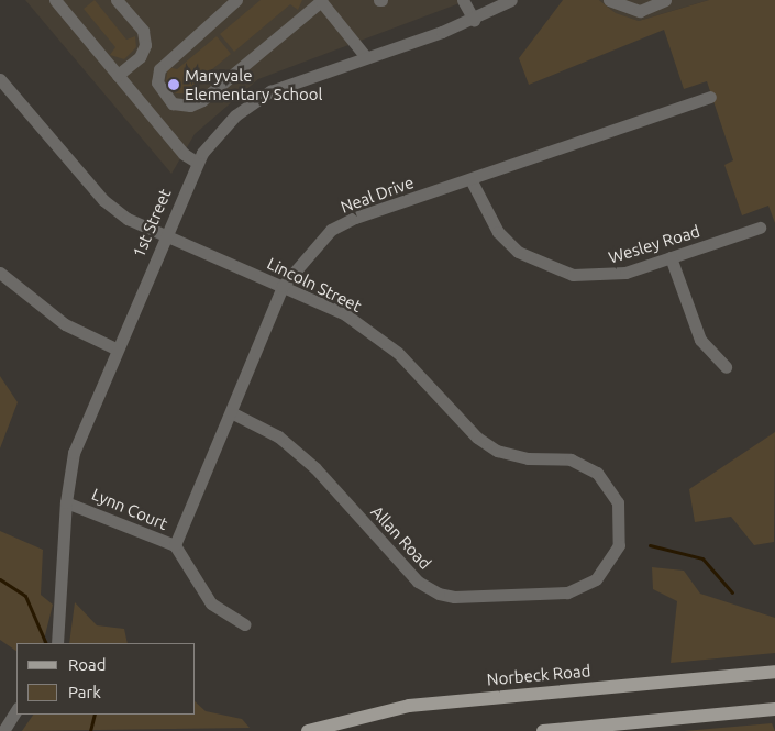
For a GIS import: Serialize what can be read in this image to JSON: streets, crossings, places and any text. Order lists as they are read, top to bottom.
{
  "streets": {
    "main road": ["Norbeck Road"],
    "street": [
      "Neal Drive",
      "1st Street",
      "Wesley Road",
      "Lincoln Street",
      "Lynn Court",
      "Allan Road"
    ]
  },
  "crossings": [
    ["Neal Drive", "Wesley Road"],
    ["Neal Drive", "Lincoln Street"],
    ["Neal Drive", "Lynn Court"],
    ["Neal Drive", "Allan Road"],
    ["1st Street", "Lincoln Street"],
    ["1st Street", "Lynn Court"],
    ["Lincoln Street", "Allan Road"]
  ],
  "places": ["Maryvale Elementary School"],
  "legend": ["Road", "Park"]
}
